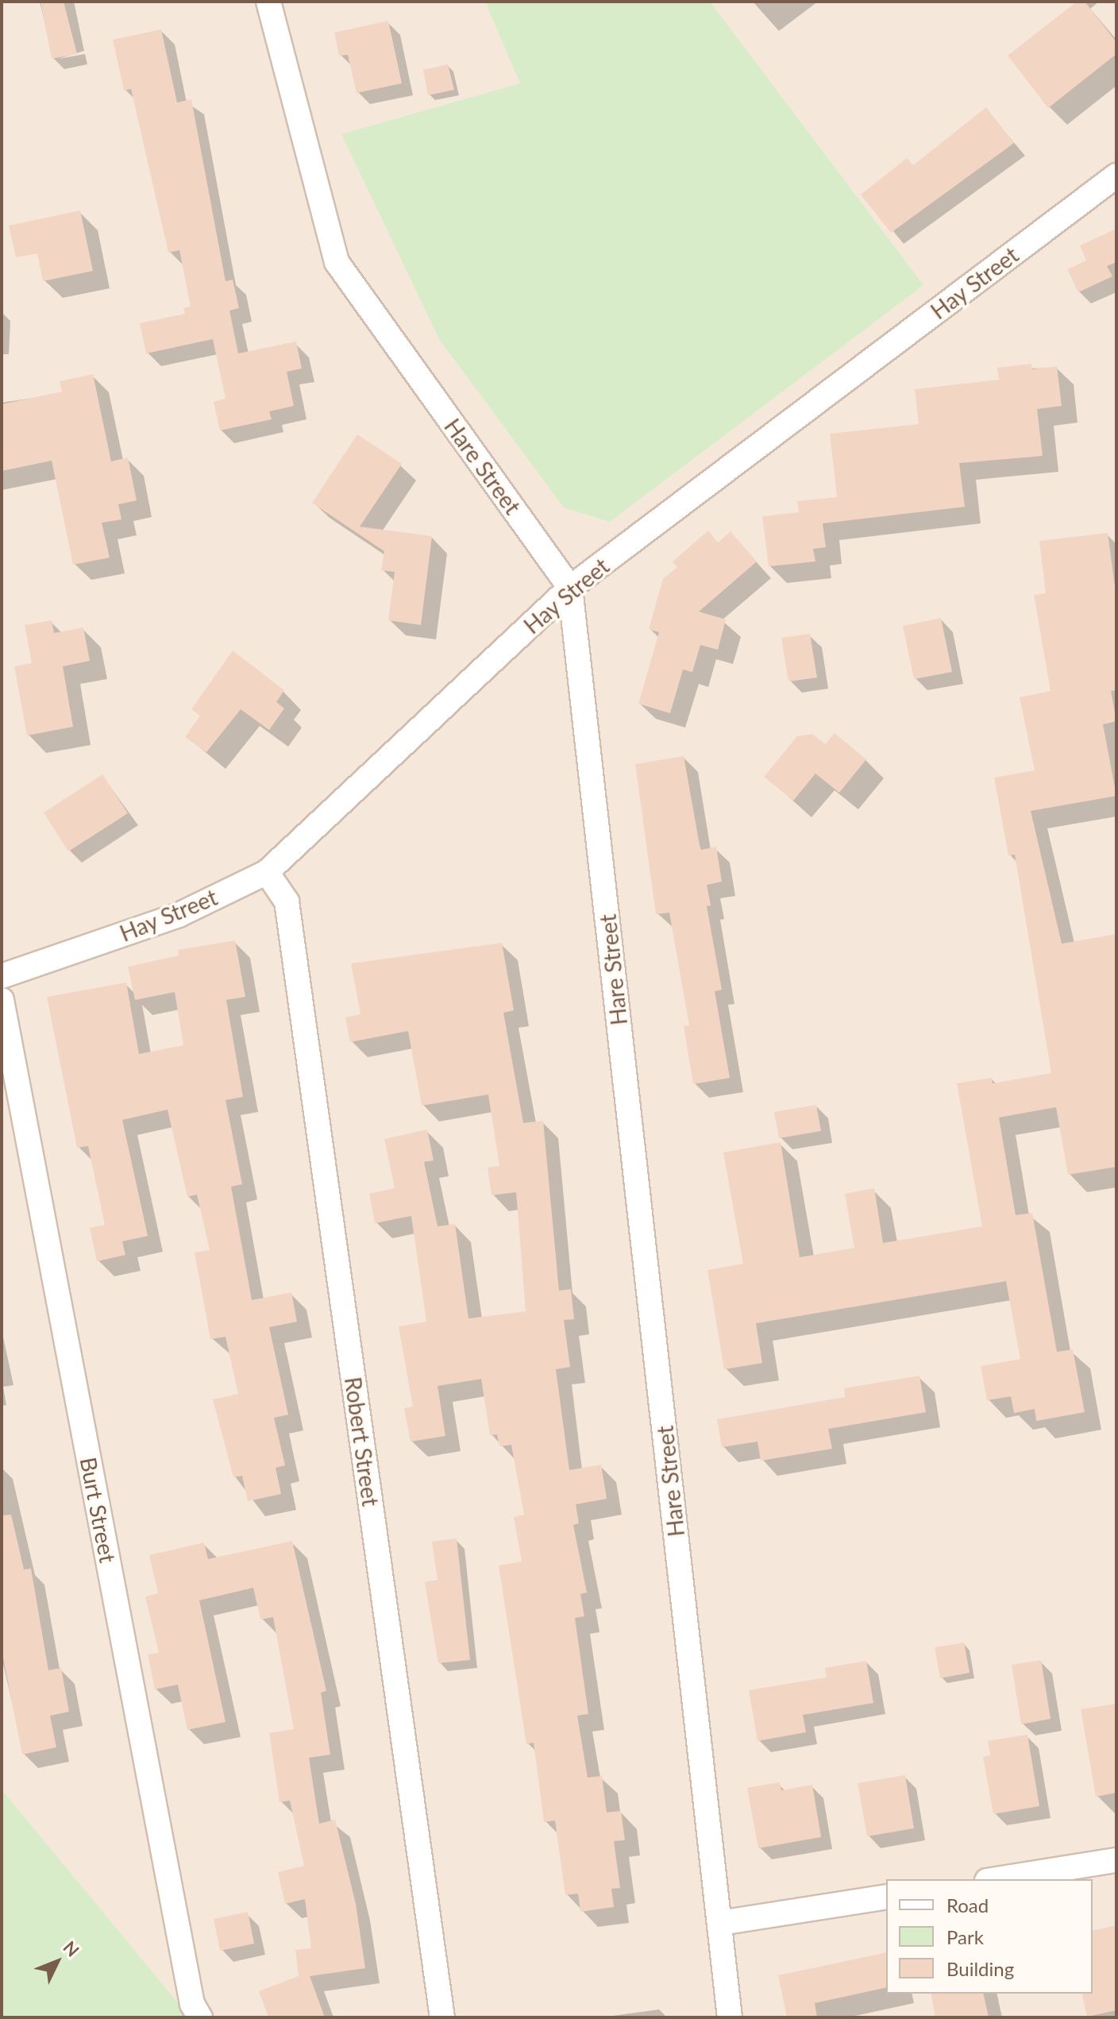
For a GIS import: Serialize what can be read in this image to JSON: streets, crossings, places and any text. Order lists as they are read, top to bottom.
{
  "streets": {
    "street": [
      "Hay Street",
      "Hare Street",
      "Robert Street",
      "Burt Street"
    ]
  },
  "crossings": [
    ["Hay Street", "Hare Street"],
    ["Hay Street", "Robert Street"]
  ],
  "legend": ["Road", "Park", "Building"],
  "north": "top right"
}
